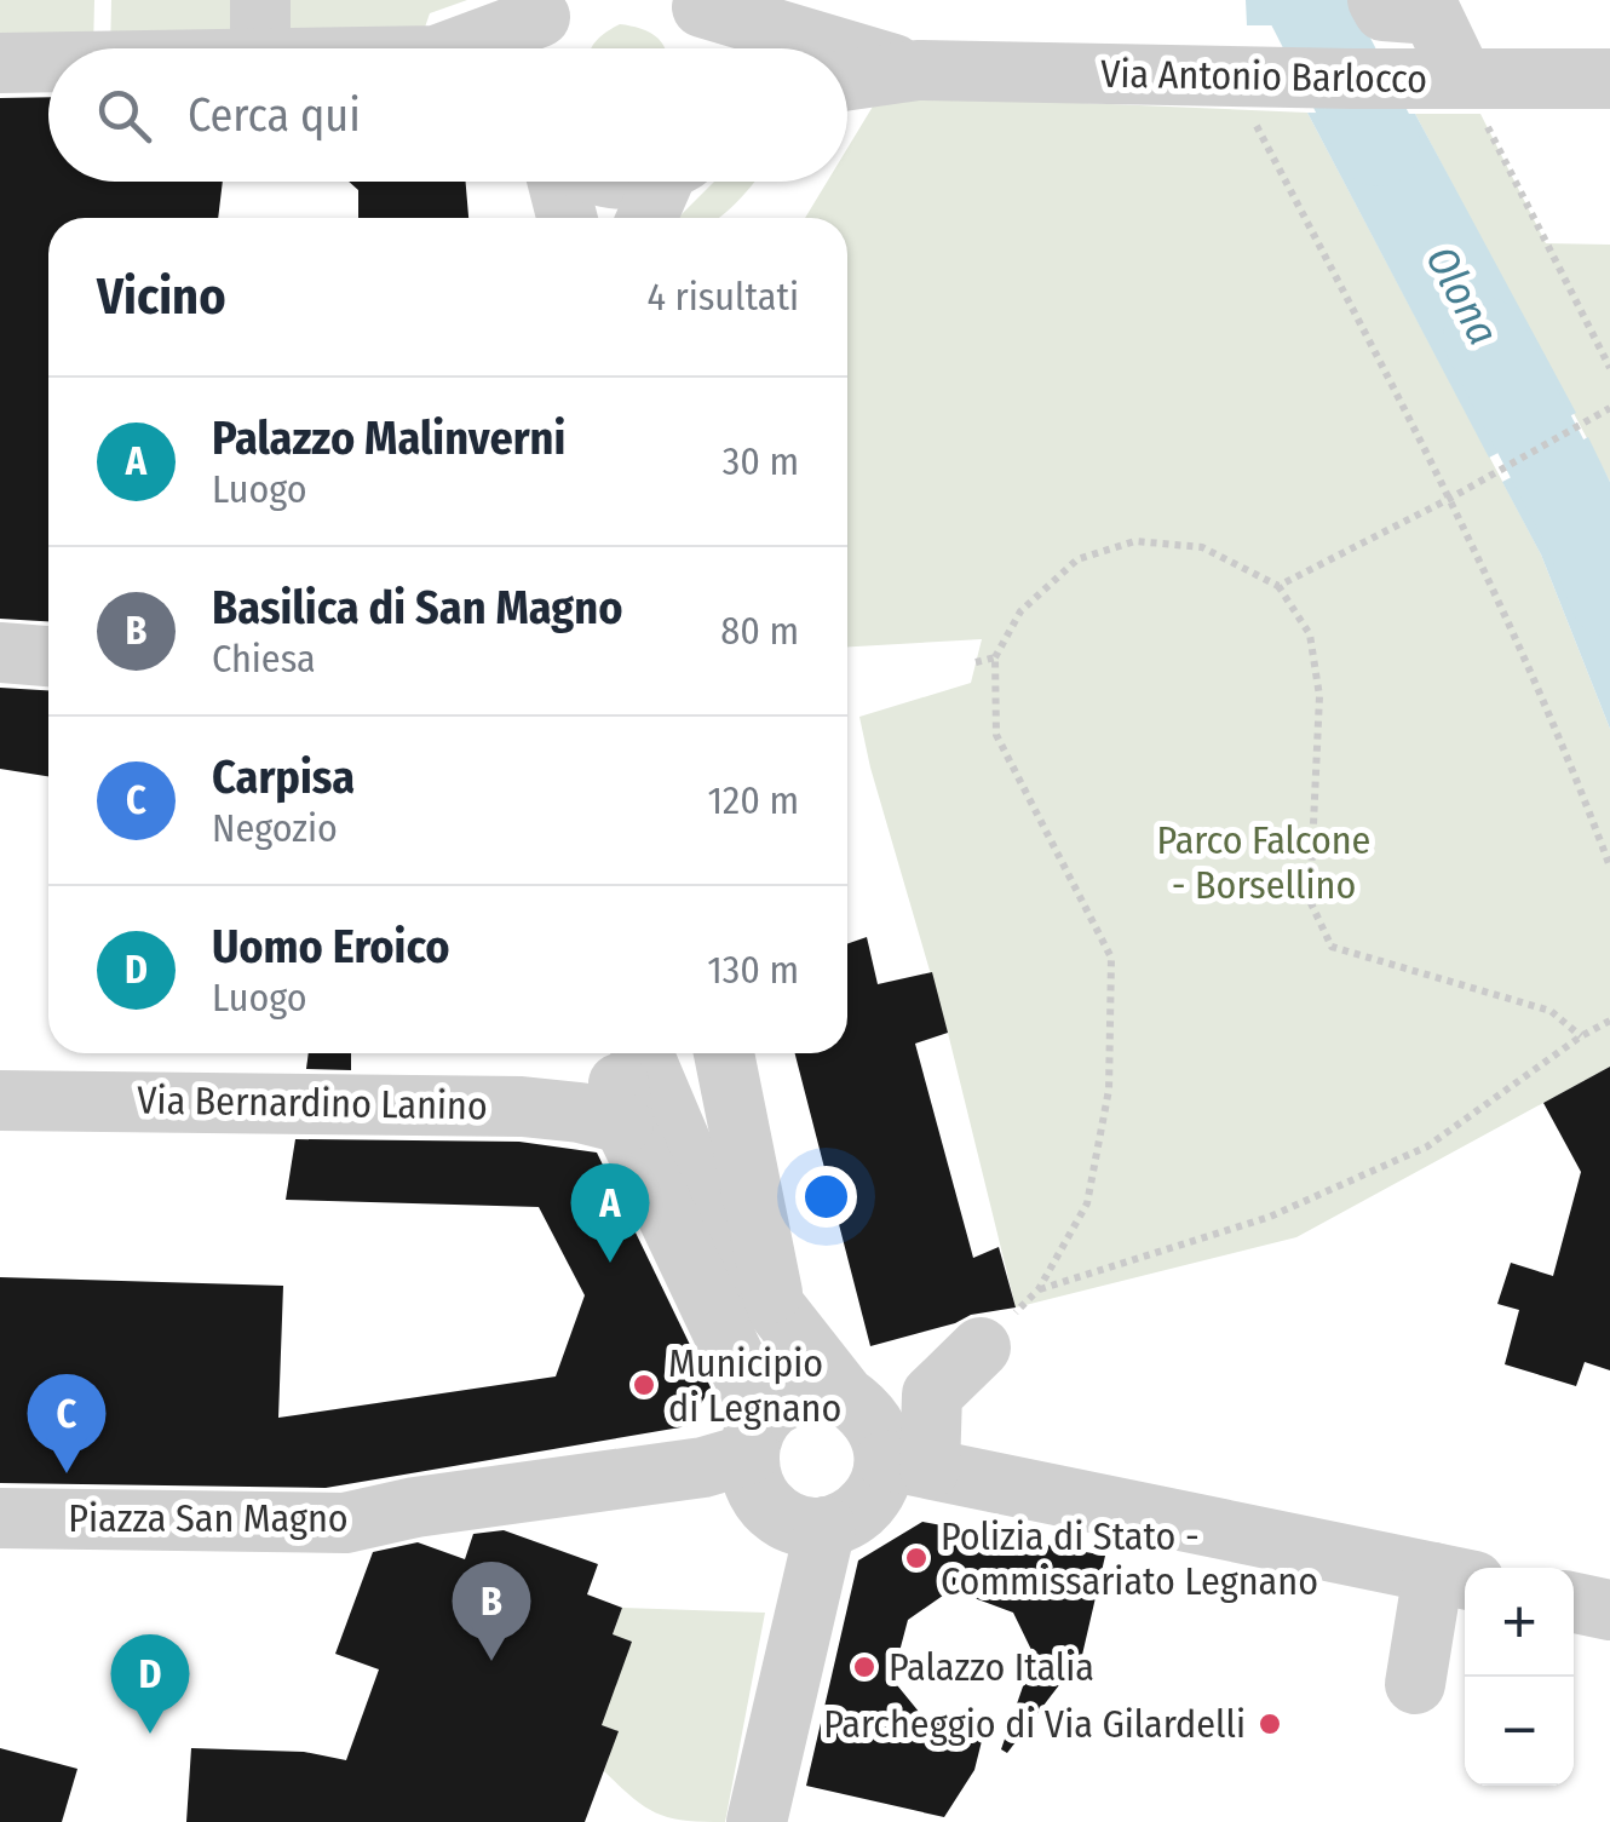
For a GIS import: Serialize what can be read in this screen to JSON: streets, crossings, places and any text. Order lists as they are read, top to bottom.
{
  "streets": {
    "street": ["Via Antonio Barlocco", "Via Bernardino Lanino", "Piazza San Magno"]
  },
  "water": ["Olona"],
  "parks": ["Parco Falcone - Borsellino"],
  "places": [
    "Municipio di Legnano",
    "Polizia di Stato - Commissariato Legnano",
    "Palazzo Italia",
    "Parcheggio di Via Gilardelli"
  ],
  "page": {
    "search": "Cerca qui",
    "heading": ["Vicino", "4 risultati"],
    "list": [
      {
        "mark": "A",
        "name": "Palazzo Malinverni",
        "note": "Luogo",
        "value": "30 m"
      },
      {
        "mark": "B",
        "name": "Basilica di San Magno",
        "note": "Chiesa",
        "value": "80 m"
      },
      {
        "mark": "C",
        "name": "Carpisa",
        "note": "Negozio",
        "value": "120 m"
      },
      {
        "mark": "D",
        "name": "Uomo Eroico",
        "note": "Luogo",
        "value": "130 m"
      }
    ],
    "pins": [
      "A",
      "C",
      "B",
      "D"
    ],
    "map_buttons": ["+", "−"]
  }
}
